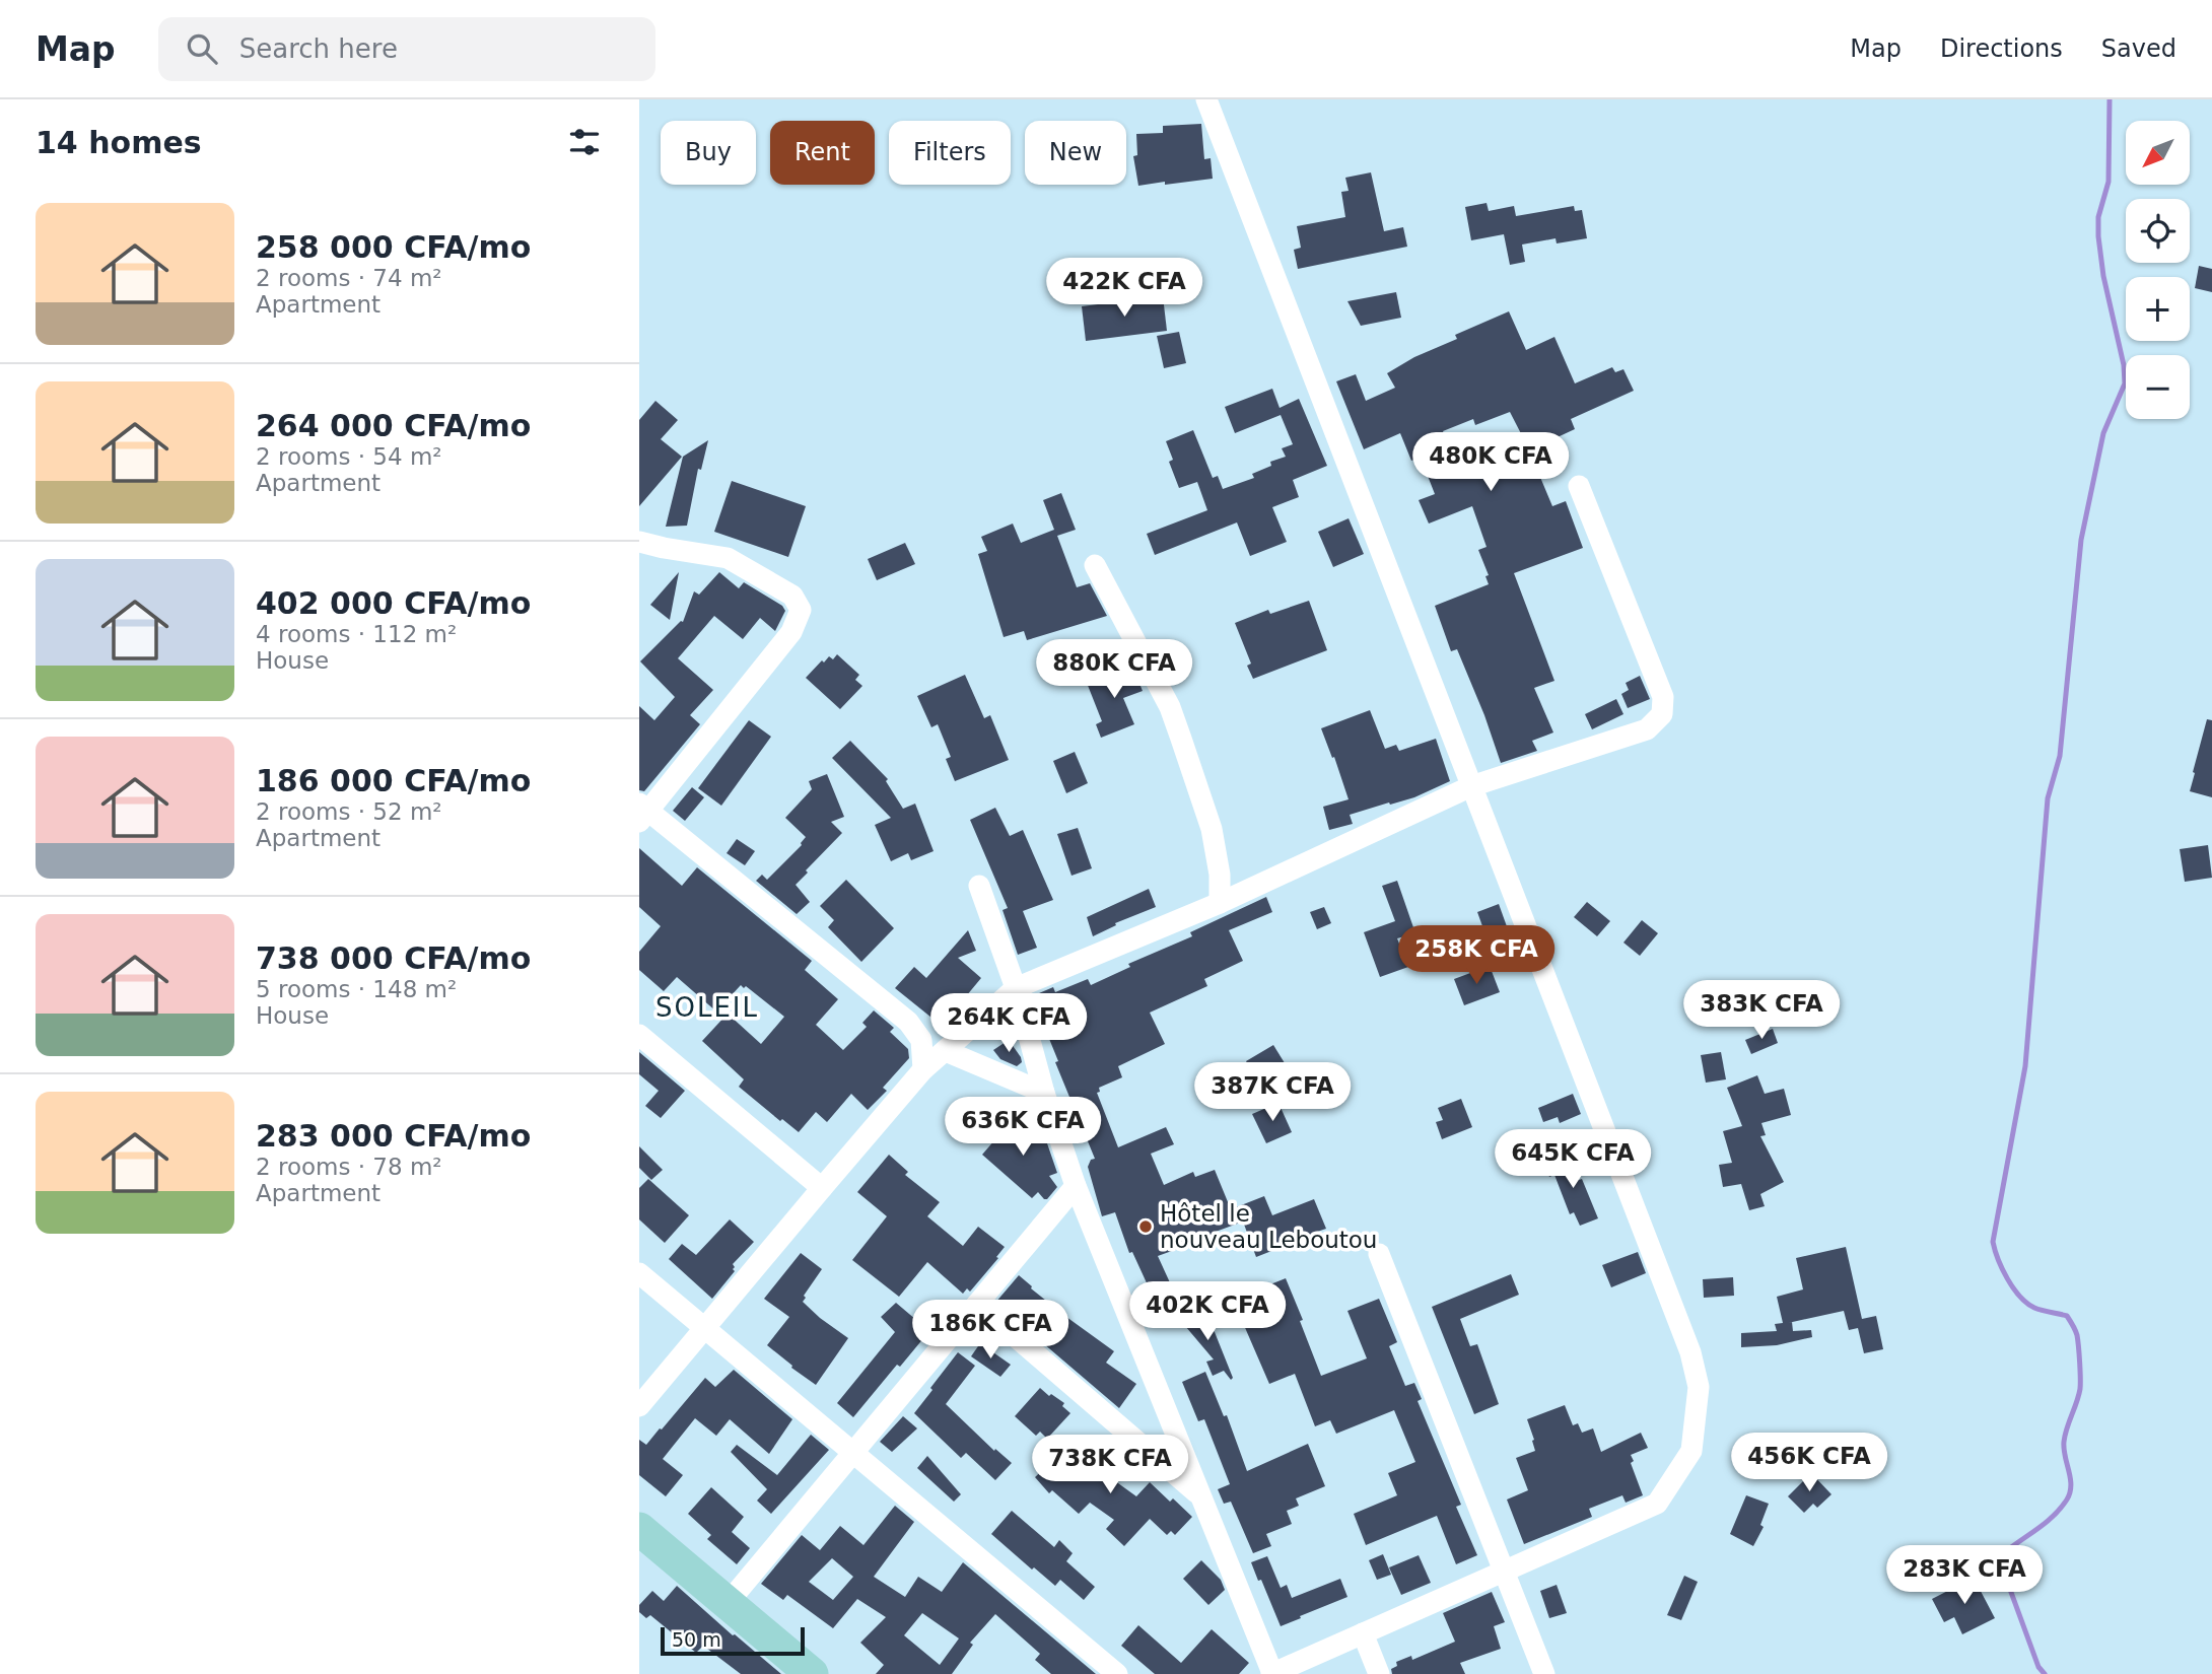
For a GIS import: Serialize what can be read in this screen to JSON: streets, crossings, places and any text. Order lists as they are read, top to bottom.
{
  "districts": ["SOLEIL"],
  "places": ["Hôtel le nouveau Leboutou"],
  "scale_bar": "50 m",
  "north": "bottom left",
  "page": {
    "header": "Map",
    "search": "Search here",
    "nav": ["Map", "Directions", "Saved"],
    "heading": "14 homes",
    "map_buttons": ["+", "−"],
    "chip": [
      "Buy",
      "Rent",
      "Filters",
      "New"
    ],
    "list": [
      {
        "name": "258 000 CFA/mo",
        "note": "2 rooms · 74 m² · Apartment"
      },
      {
        "name": "264 000 CFA/mo",
        "note": "2 rooms · 54 m² · Apartment"
      },
      {
        "name": "402 000 CFA/mo",
        "note": "4 rooms · 112 m² · House"
      },
      {
        "name": "186 000 CFA/mo",
        "note": "2 rooms · 52 m² · Apartment"
      },
      {
        "name": "738 000 CFA/mo",
        "note": "5 rooms · 148 m² · House"
      },
      {
        "name": "283 000 CFA/mo",
        "note": "2 rooms · 78 m² · Apartment"
      }
    ],
    "price": [
      "422K CFA",
      "480K CFA",
      "880K CFA",
      "258K CFA",
      "383K CFA",
      "264K CFA",
      "387K CFA",
      "636K CFA",
      "645K CFA",
      "402K CFA",
      "186K CFA",
      "456K CFA",
      "738K CFA",
      "283K CFA"
    ],
    "scale": "50 m"
  }
}
